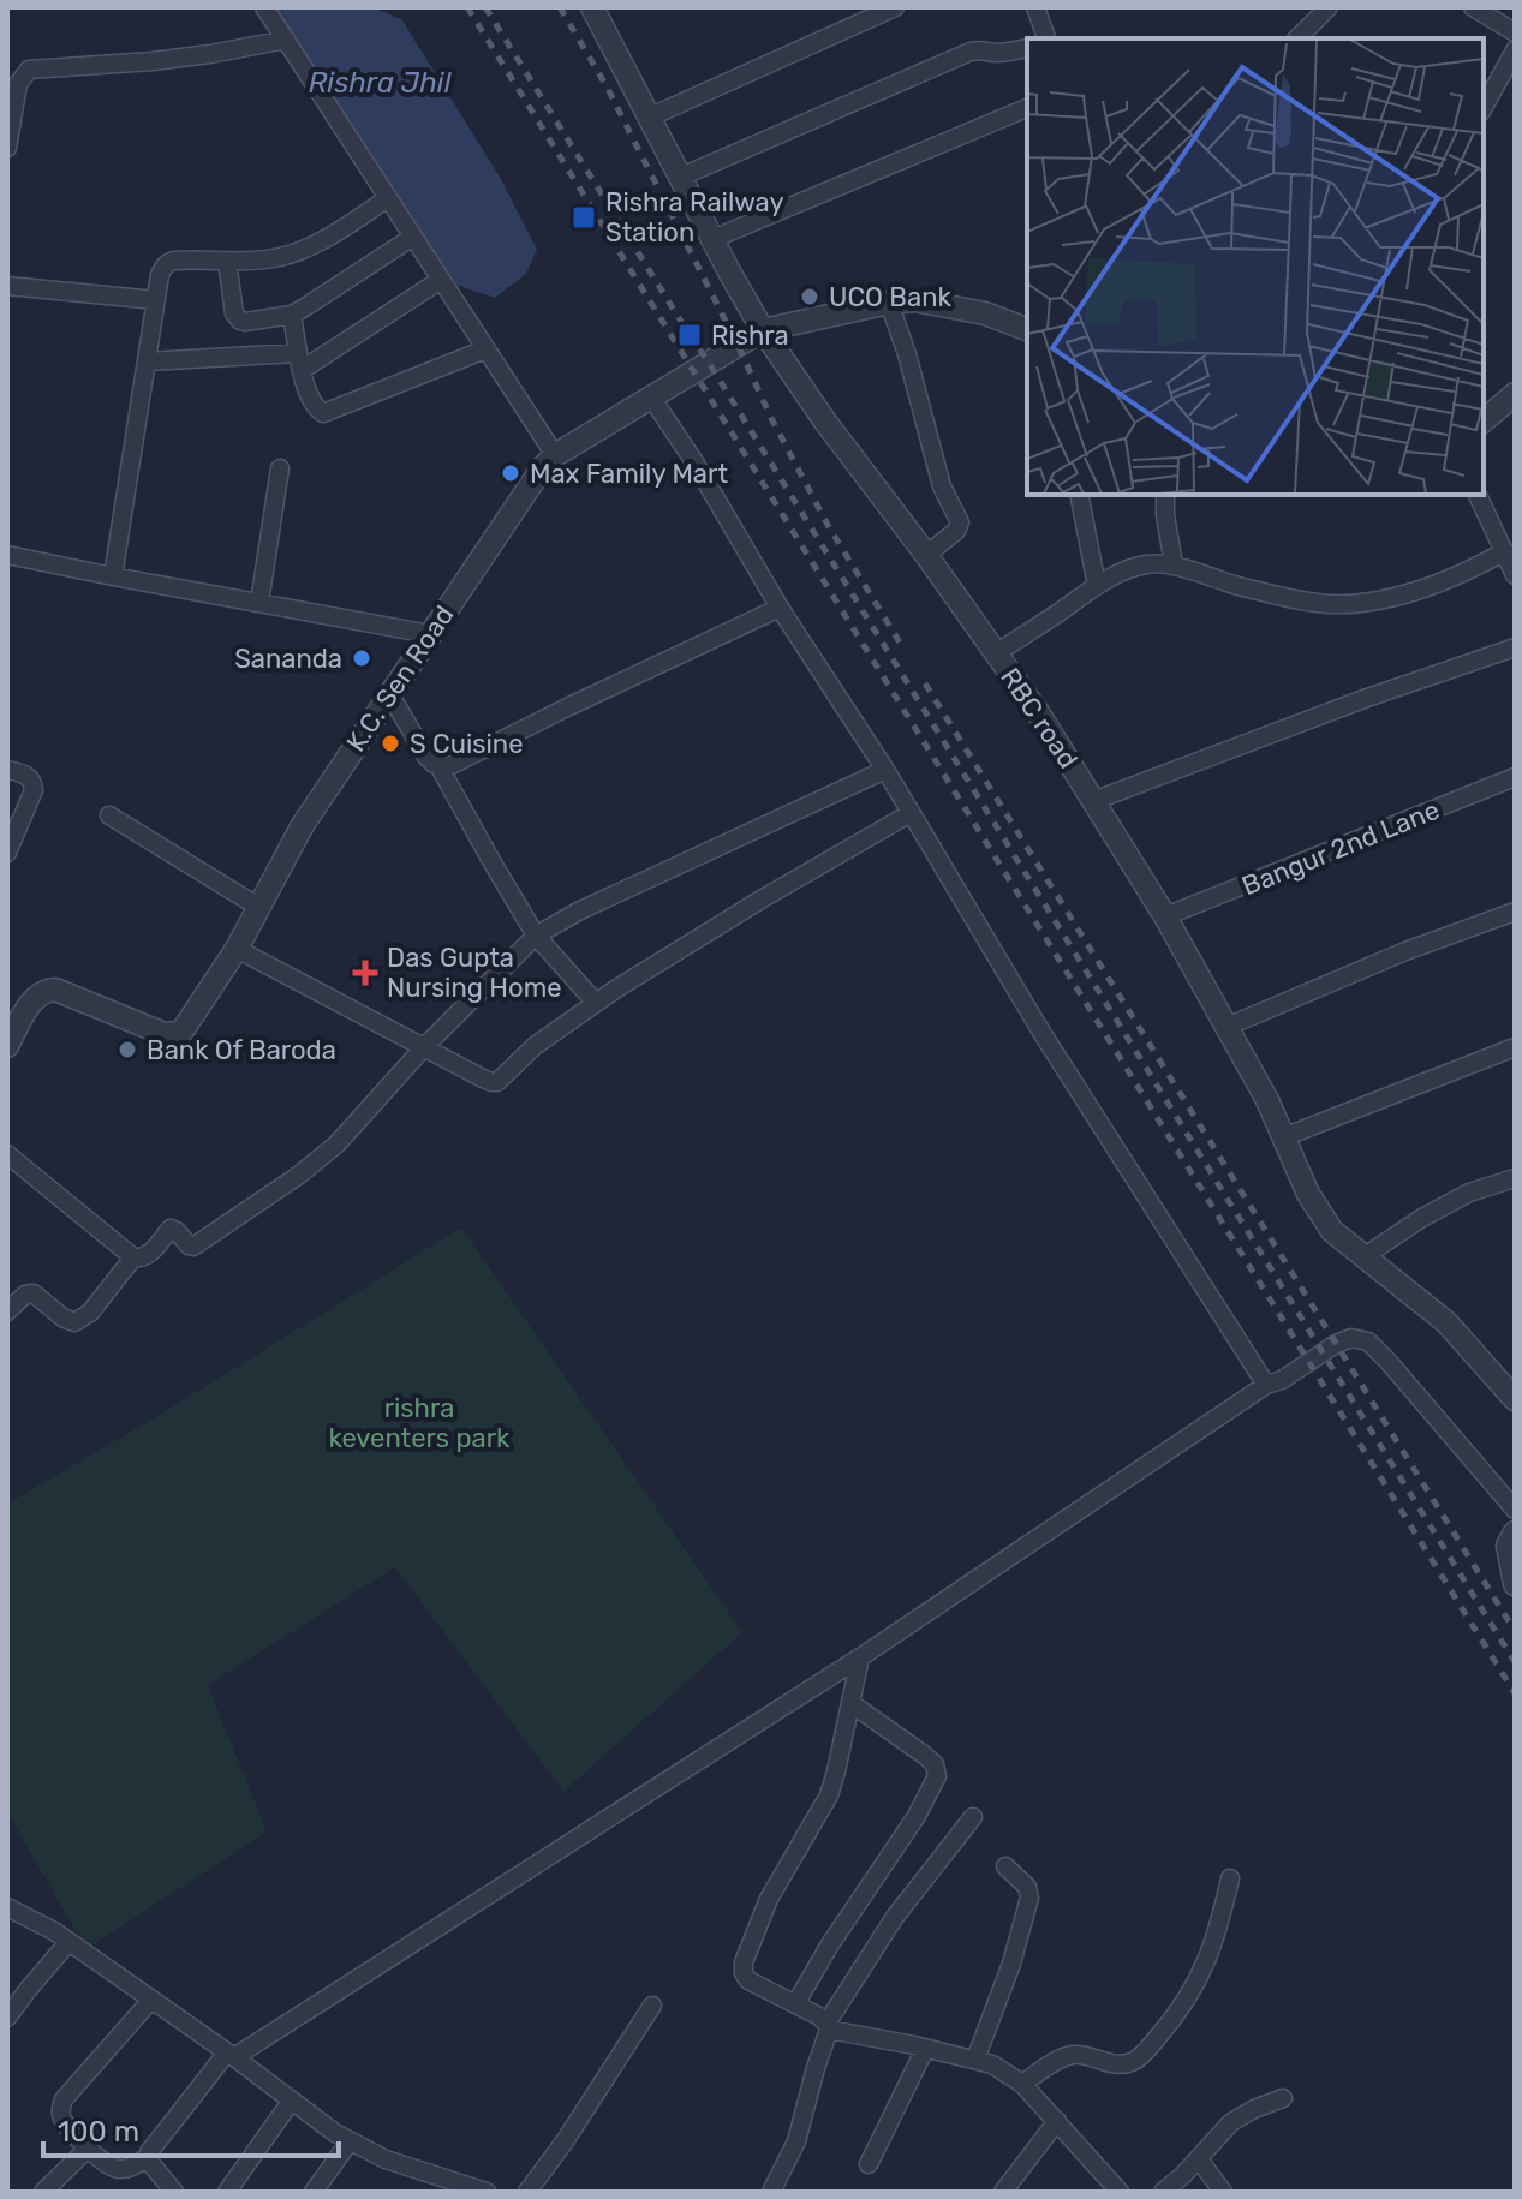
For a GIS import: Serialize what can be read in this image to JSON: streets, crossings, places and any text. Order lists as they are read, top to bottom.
{
  "streets": {
    "street": ["K.C. Sen Road", "RBC road", "Bangur 2nd Lane"]
  },
  "crossings": [
    ["K.C. Sen Road", "RBC road"],
    ["RBC road", "Bangur 2nd Lane"]
  ],
  "water": ["Rishra Jhil"],
  "parks": ["rishra keventers park"],
  "places": {
    "transit": ["Rishra Railway Station", "Rishra"],
    "other": [
      "UCO Bank",
      "Max Family Mart",
      "Sananda",
      "S Cuisine",
      "Bank Of Baroda"
    ],
    "health": ["Das Gupta Nursing Home"]
  },
  "scale_bar": "100 m"
}
